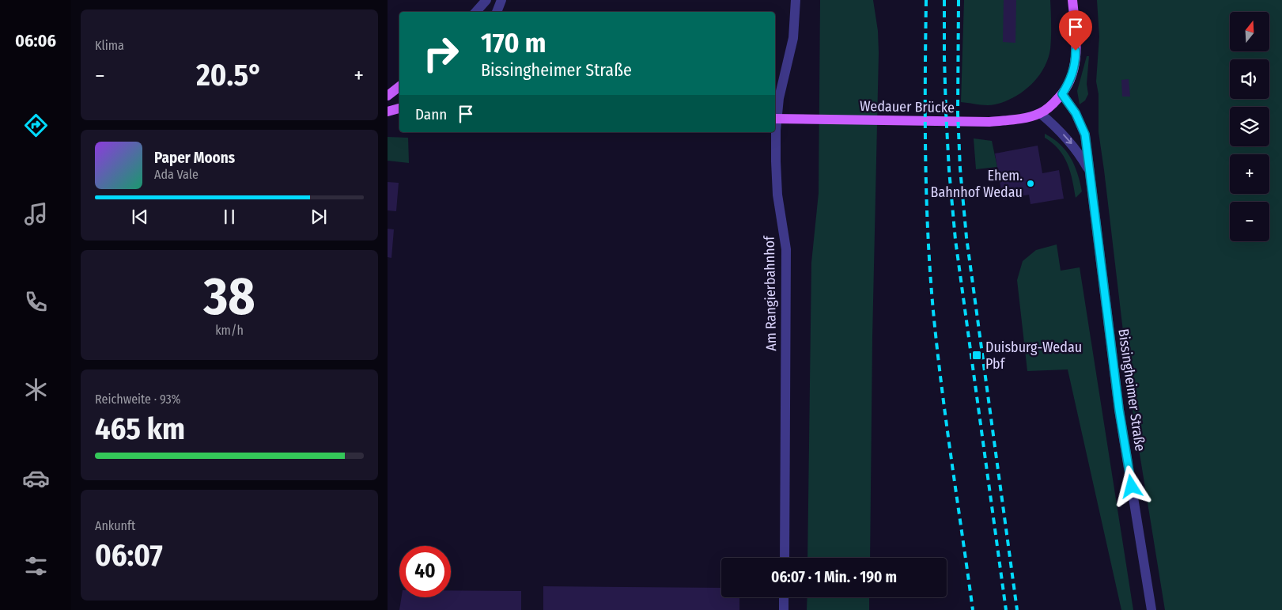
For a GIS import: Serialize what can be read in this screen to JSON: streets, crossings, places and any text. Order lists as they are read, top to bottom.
{
  "streets": {
    "main road": ["Wedauer Brücke"],
    "street": ["Am Rangierbahnhof", "Bissingheimer Straße"]
  },
  "crossings": [
    ["Wedauer Brücke", "Bissingheimer Straße"]
  ],
  "places": {
    "other": ["Ehem. Bahnhof Wedau"],
    "transit": ["Duisburg-Wedau Pbf"]
  },
  "north": "top",
  "page": {
    "tabs": "06:06",
    "tile": [
      "Klima",
      ["38", "km/h"],
      ["Reichweite · 93%", "465 km"],
      ["Ankunft", "06:07"]
    ],
    "map_buttons": ["+", "−"],
    "turn": ["170 m", "Bissingheimer Straße"],
    "heat": ["−", "20.5°", "+"],
    "then": "Dann",
    "song": ["Paper Moons", "Ada Vale"],
    "limit": "40",
    "trip": "06:07 · 1 Min. · 190 m"
  }
}
